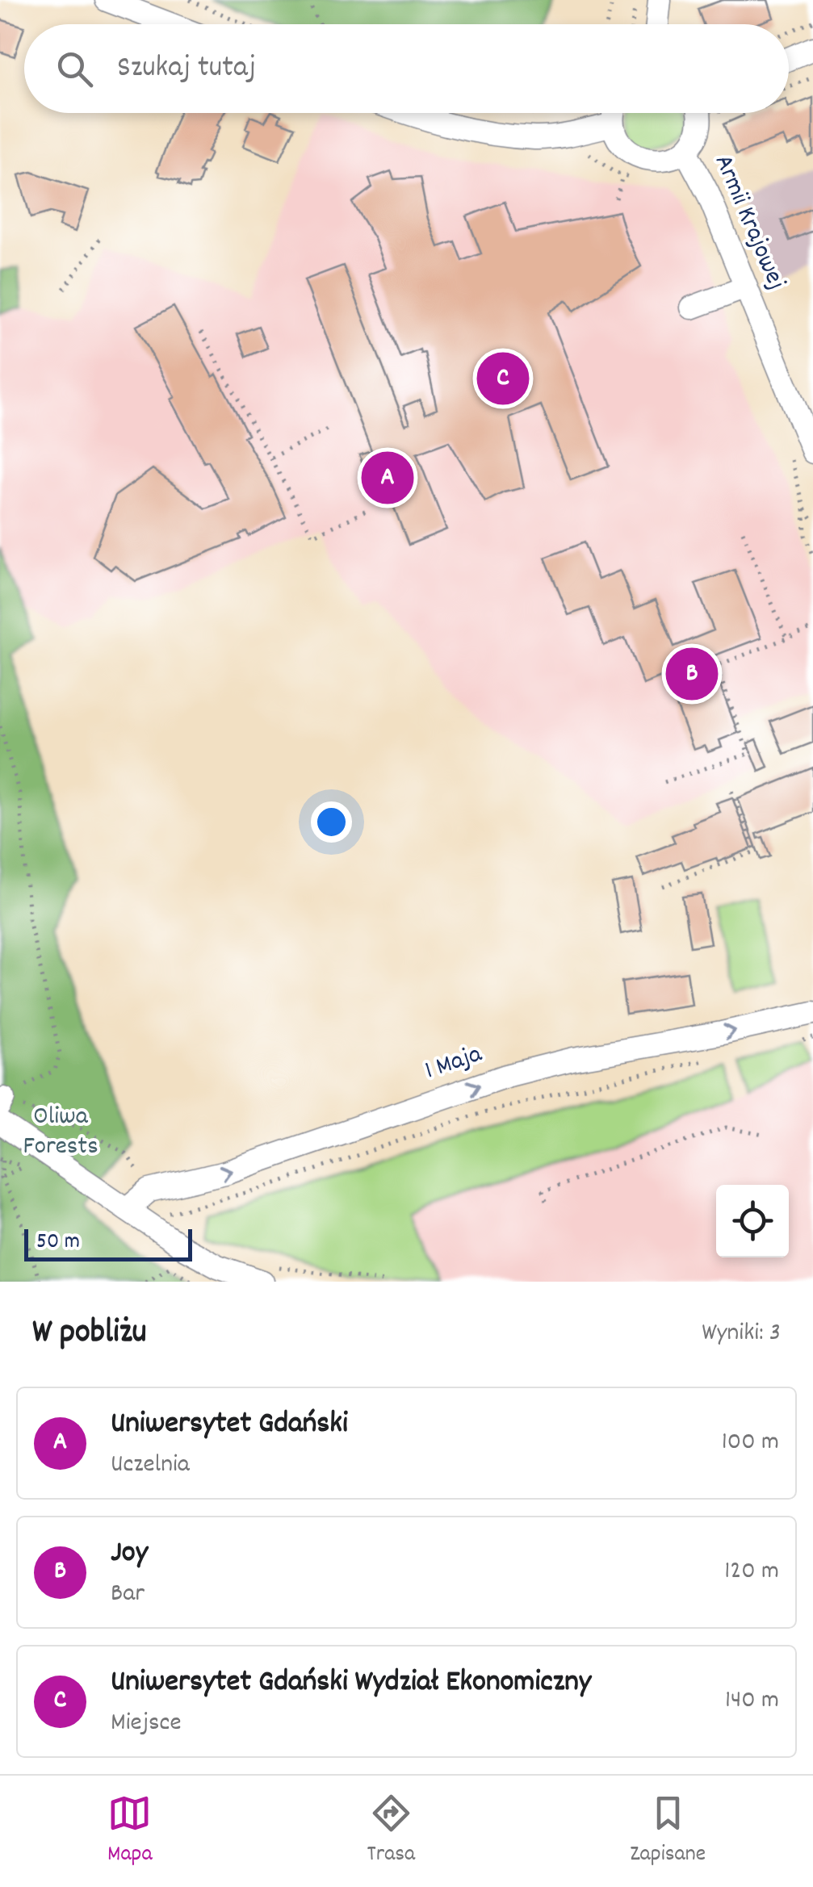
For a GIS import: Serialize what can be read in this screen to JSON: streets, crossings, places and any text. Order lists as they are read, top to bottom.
{
  "streets": {
    "street": ["Armii Krajowej", "1 Maja"]
  },
  "one_way": ["1 Maja"],
  "parks": ["Oliwa Forests"],
  "scale_bar": "50 m",
  "page": {
    "search": "Szukaj tutaj",
    "pins": ["C", "A", "B"],
    "scale": "50 m",
    "heading": ["W pobliżu", "Wyniki: 3"],
    "list": [
      {
        "mark": "A",
        "name": "Uniwersytet Gdański",
        "note": "Uczelnia",
        "value": "100 m"
      },
      {
        "mark": "B",
        "name": "Joy",
        "note": "Bar",
        "value": "120 m"
      },
      {
        "mark": "C",
        "name": "Uniwersytet Gdański Wydział Ekonomiczny",
        "note": "Miejsce",
        "value": "140 m"
      }
    ],
    "nav": ["Mapa", "Trasa", "Zapisane"]
  }
}
